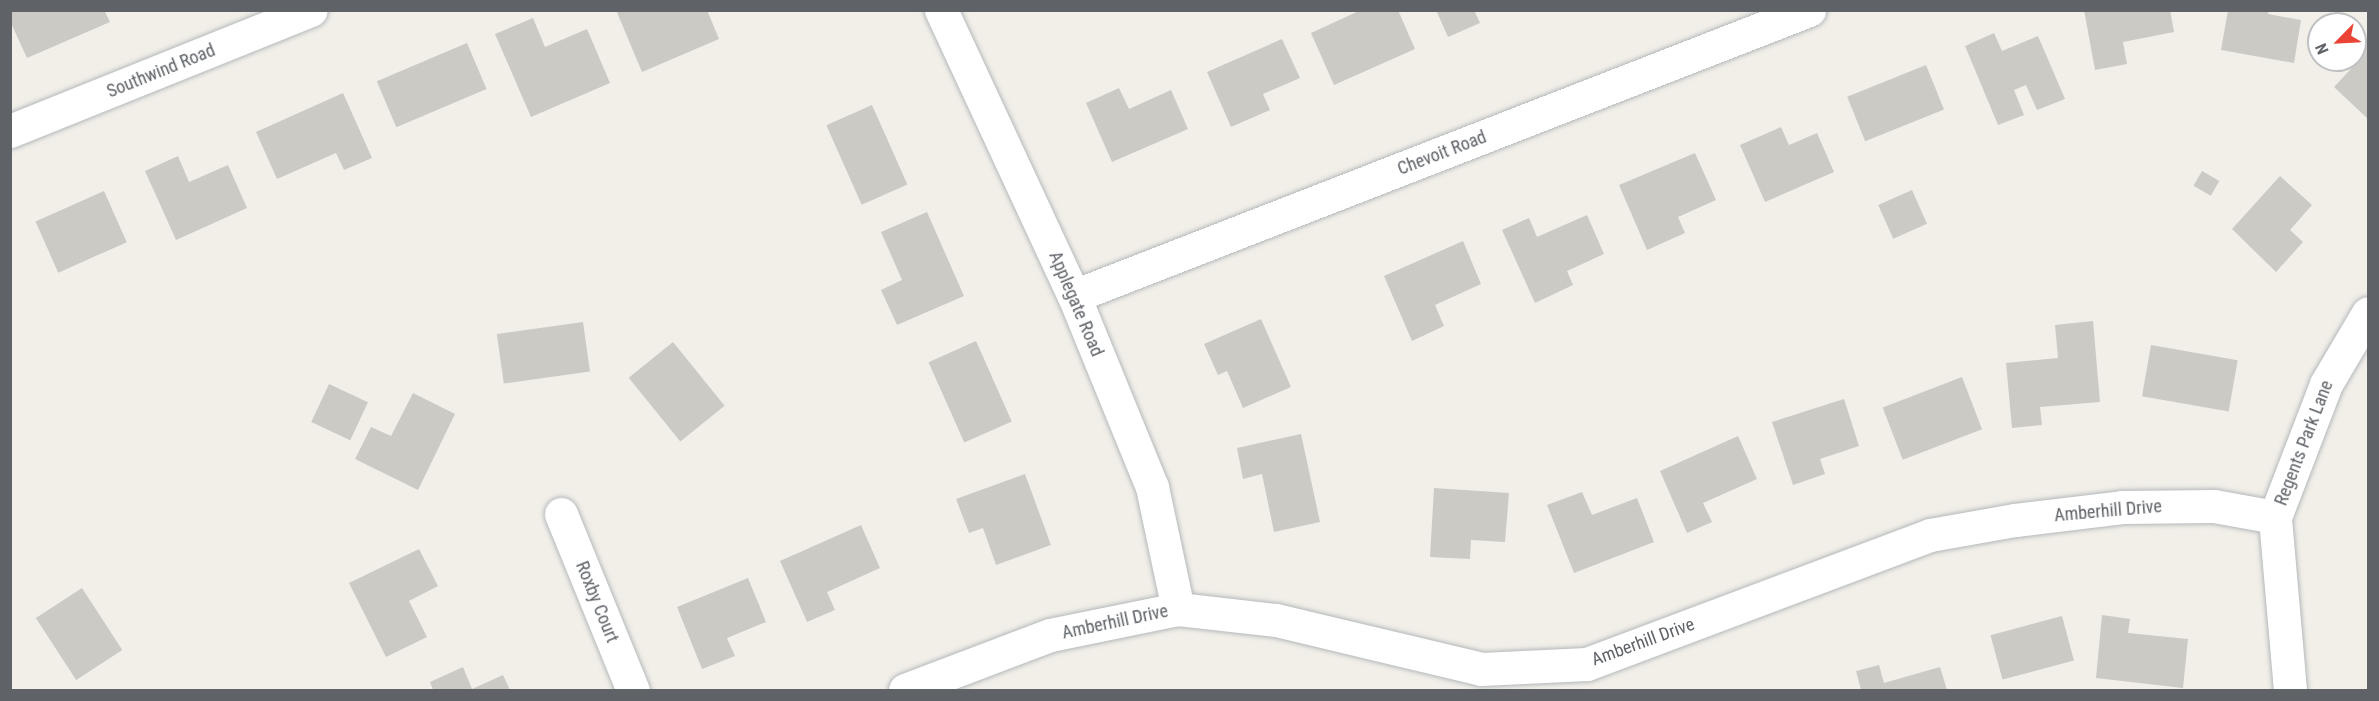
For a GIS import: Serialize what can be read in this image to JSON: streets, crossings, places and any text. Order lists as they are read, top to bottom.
{
  "streets": {
    "street": [
      "Southwind Road",
      "Chevoit Road",
      "Applegate Road",
      "Regents Park Lane",
      "Amberhill Drive",
      "Roxby Court"
    ]
  },
  "crossings": [
    ["Chevoit Road", "Applegate Road"],
    ["Applegate Road", "Amberhill Drive"],
    ["Regents Park Lane", "Amberhill Drive"]
  ],
  "north": "bottom left"
}
